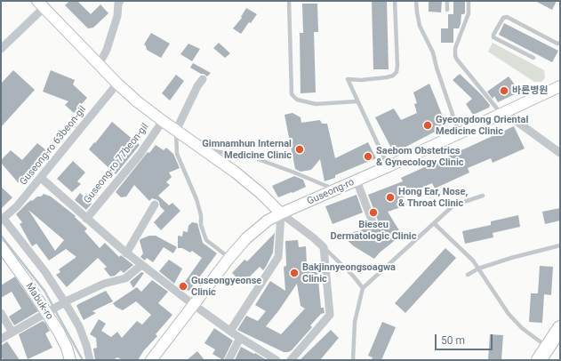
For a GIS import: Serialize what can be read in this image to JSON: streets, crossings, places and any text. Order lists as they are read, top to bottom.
{
  "streets": {
    "main road": ["Guseong-ro", "Mabuk-ro"],
    "street": ["Guseong-ro 63beon-gil", "Guseong-ro 77beon-gil"]
  },
  "crossings": [
    ["Guseong-ro 63beon-gil", "Guseong-ro 77beon-gil"],
    ["Guseong-ro 77beon-gil", "Guseong-ro"]
  ],
  "places": [
    "바른병원",
    "Gyeongdong Oriental Medicine Clinic",
    "Gimnamhun Internal Medicine Clinic",
    "Saebom Obstetrics & Gynecology Clinic",
    "Hong Ear, Nose, & Throat Clinic",
    "Bieseu Dermatologic Clinic",
    "Bakjinnyeongsoagwa Clinic",
    "Guseongyeonse Clinic"
  ],
  "scale_bar": "50 m"
}
